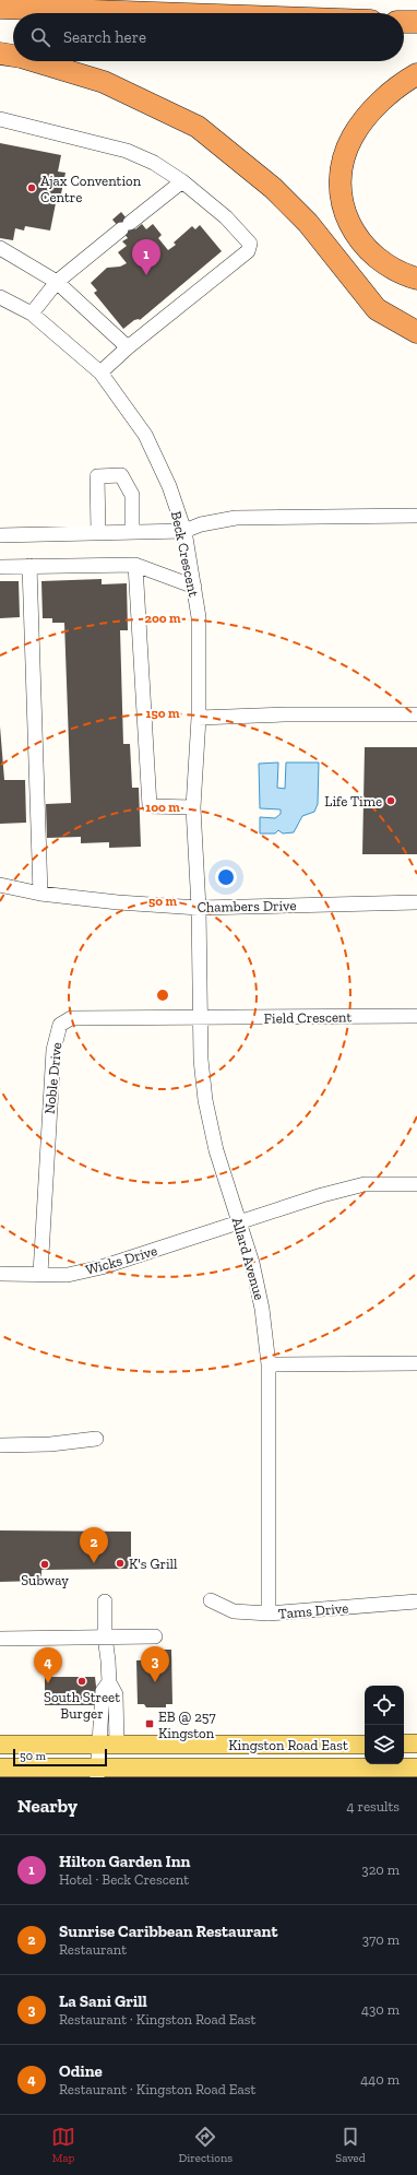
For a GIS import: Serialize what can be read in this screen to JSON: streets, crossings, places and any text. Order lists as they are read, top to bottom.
{
  "streets": {
    "main road": ["Kingston Road East"],
    "street": [
      "Beck Crescent",
      "Chambers Drive",
      "Field Crescent",
      "Noble Drive",
      "Allard Avenue",
      "Wicks Drive",
      "Tams Drive"
    ]
  },
  "crossings": [
    ["Beck Crescent", "Chambers Drive"],
    ["Beck Crescent", "Allard Avenue"],
    ["Chambers Drive", "Allard Avenue"],
    ["Field Crescent", "Noble Drive"],
    ["Field Crescent", "Allard Avenue"],
    ["Noble Drive", "Allard Avenue"],
    ["Noble Drive", "Wicks Drive"],
    ["Allard Avenue", "Wicks Drive"],
    ["Allard Avenue", "Tams Drive"]
  ],
  "places": {
    "other": [
      "Ajax Convention Centre",
      "Life Time",
      "K's Grill",
      "Subway",
      "South Street Burger"
    ],
    "transit": ["EB @ 257 Kingston"]
  },
  "scale_bar": "50 m",
  "page": {
    "search": "Search here",
    "pins": [
      "1",
      "2",
      "3",
      "4"
    ],
    "scale": "50 m",
    "heading": ["Nearby", "4 results"],
    "list": [
      {
        "mark": "1",
        "name": "Hilton Garden Inn",
        "note": "Hotel · Beck Crescent",
        "value": "320 m"
      },
      {
        "mark": "2",
        "name": "Sunrise Caribbean Restaurant",
        "note": "Restaurant",
        "value": "370 m"
      },
      {
        "mark": "3",
        "name": "La Sani Grill",
        "note": "Restaurant · Kingston Road East",
        "value": "430 m"
      },
      {
        "mark": "4",
        "name": "Odine",
        "note": "Restaurant · Kingston Road East",
        "value": "440 m"
      }
    ],
    "nav": ["Map", "Directions", "Saved"]
  },
  "rings": [
    "200 m",
    "150 m",
    "100 m",
    "50 m"
  ]
}
